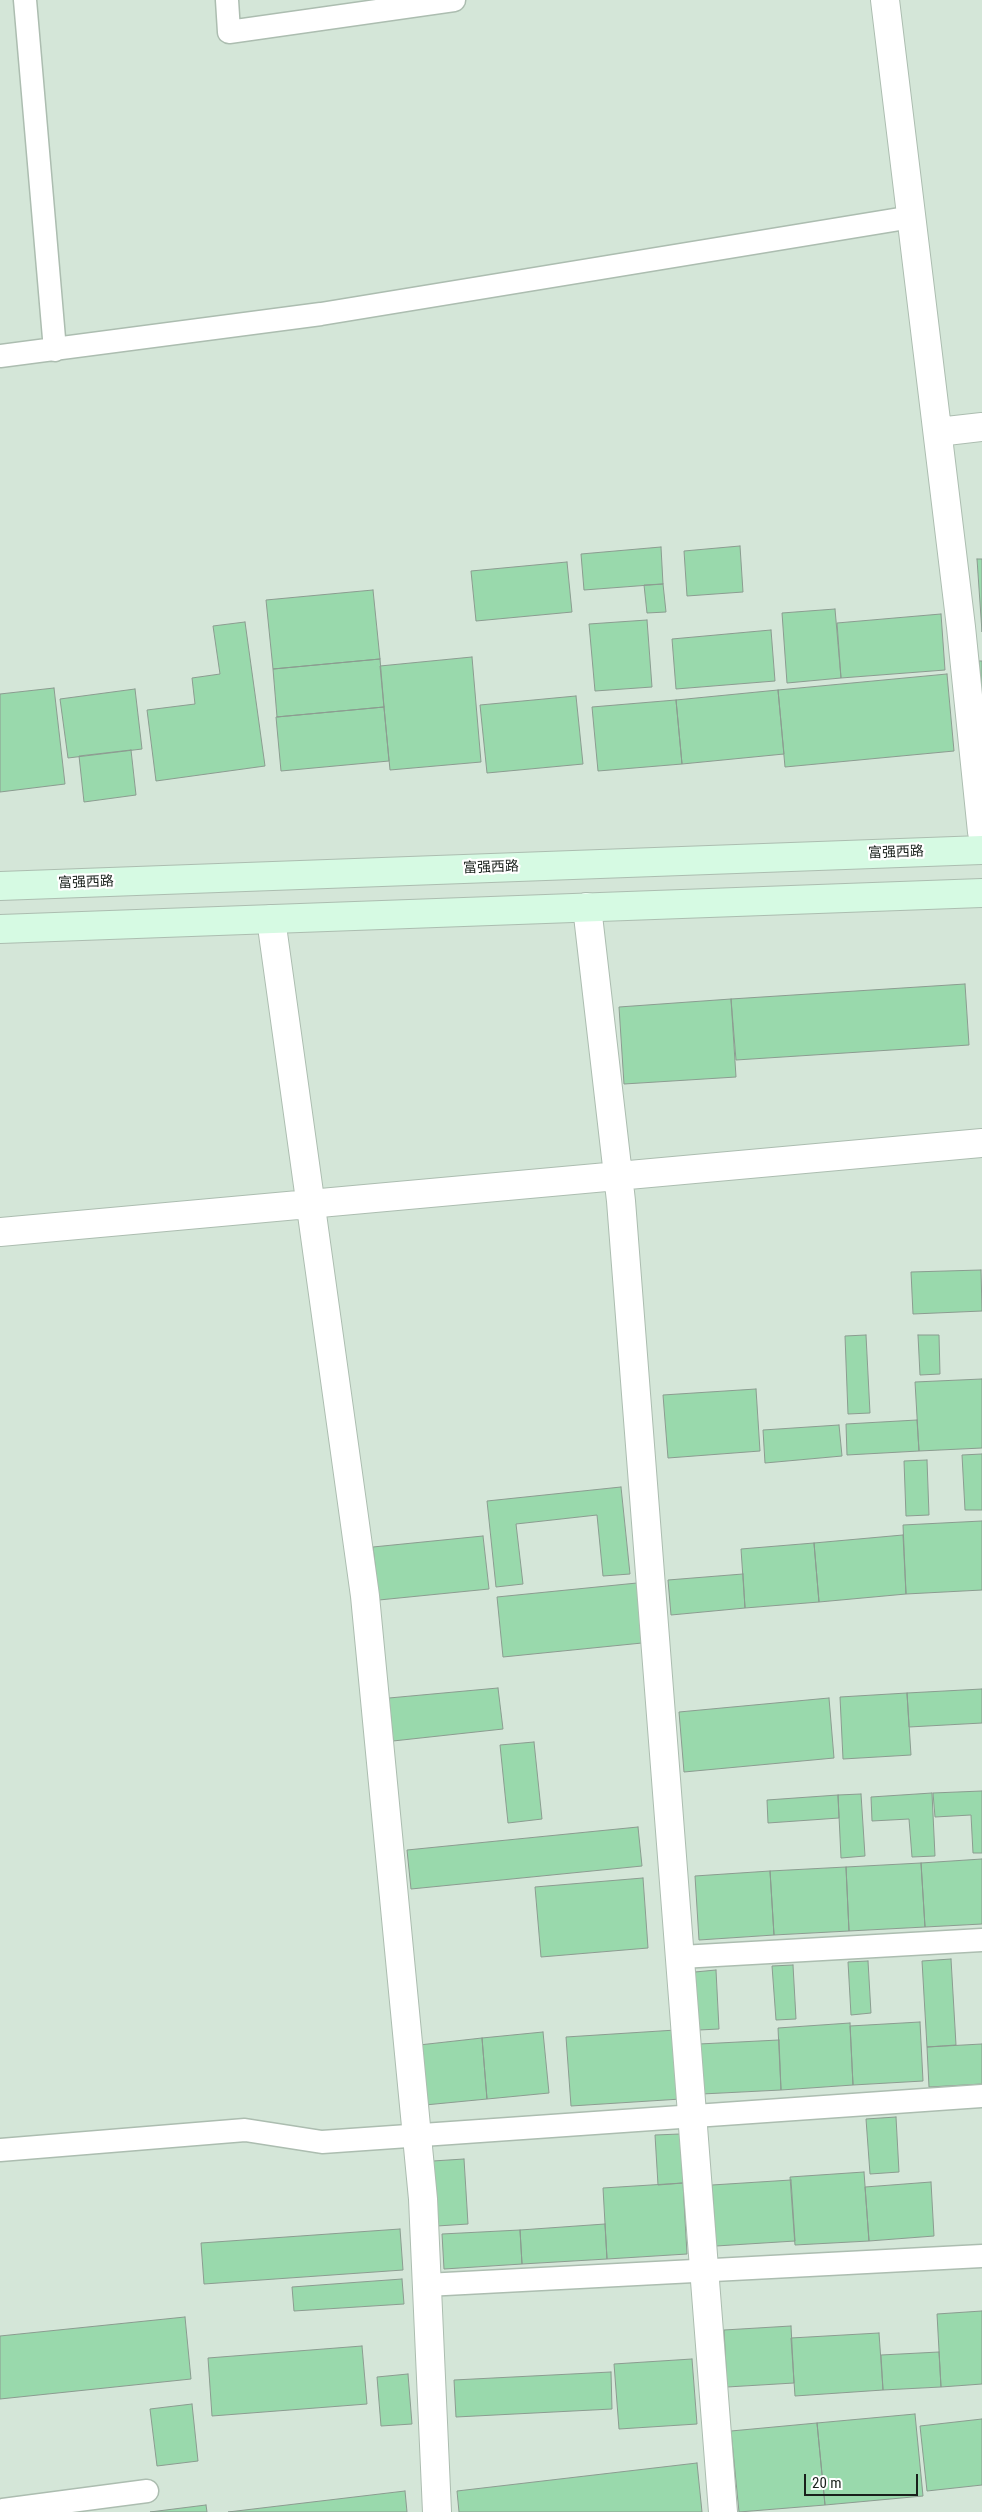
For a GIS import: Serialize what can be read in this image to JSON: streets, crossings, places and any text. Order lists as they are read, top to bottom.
{
  "streets": {
    "main road": ["富强西路"]
  },
  "scale_bar": "20 m"
}
